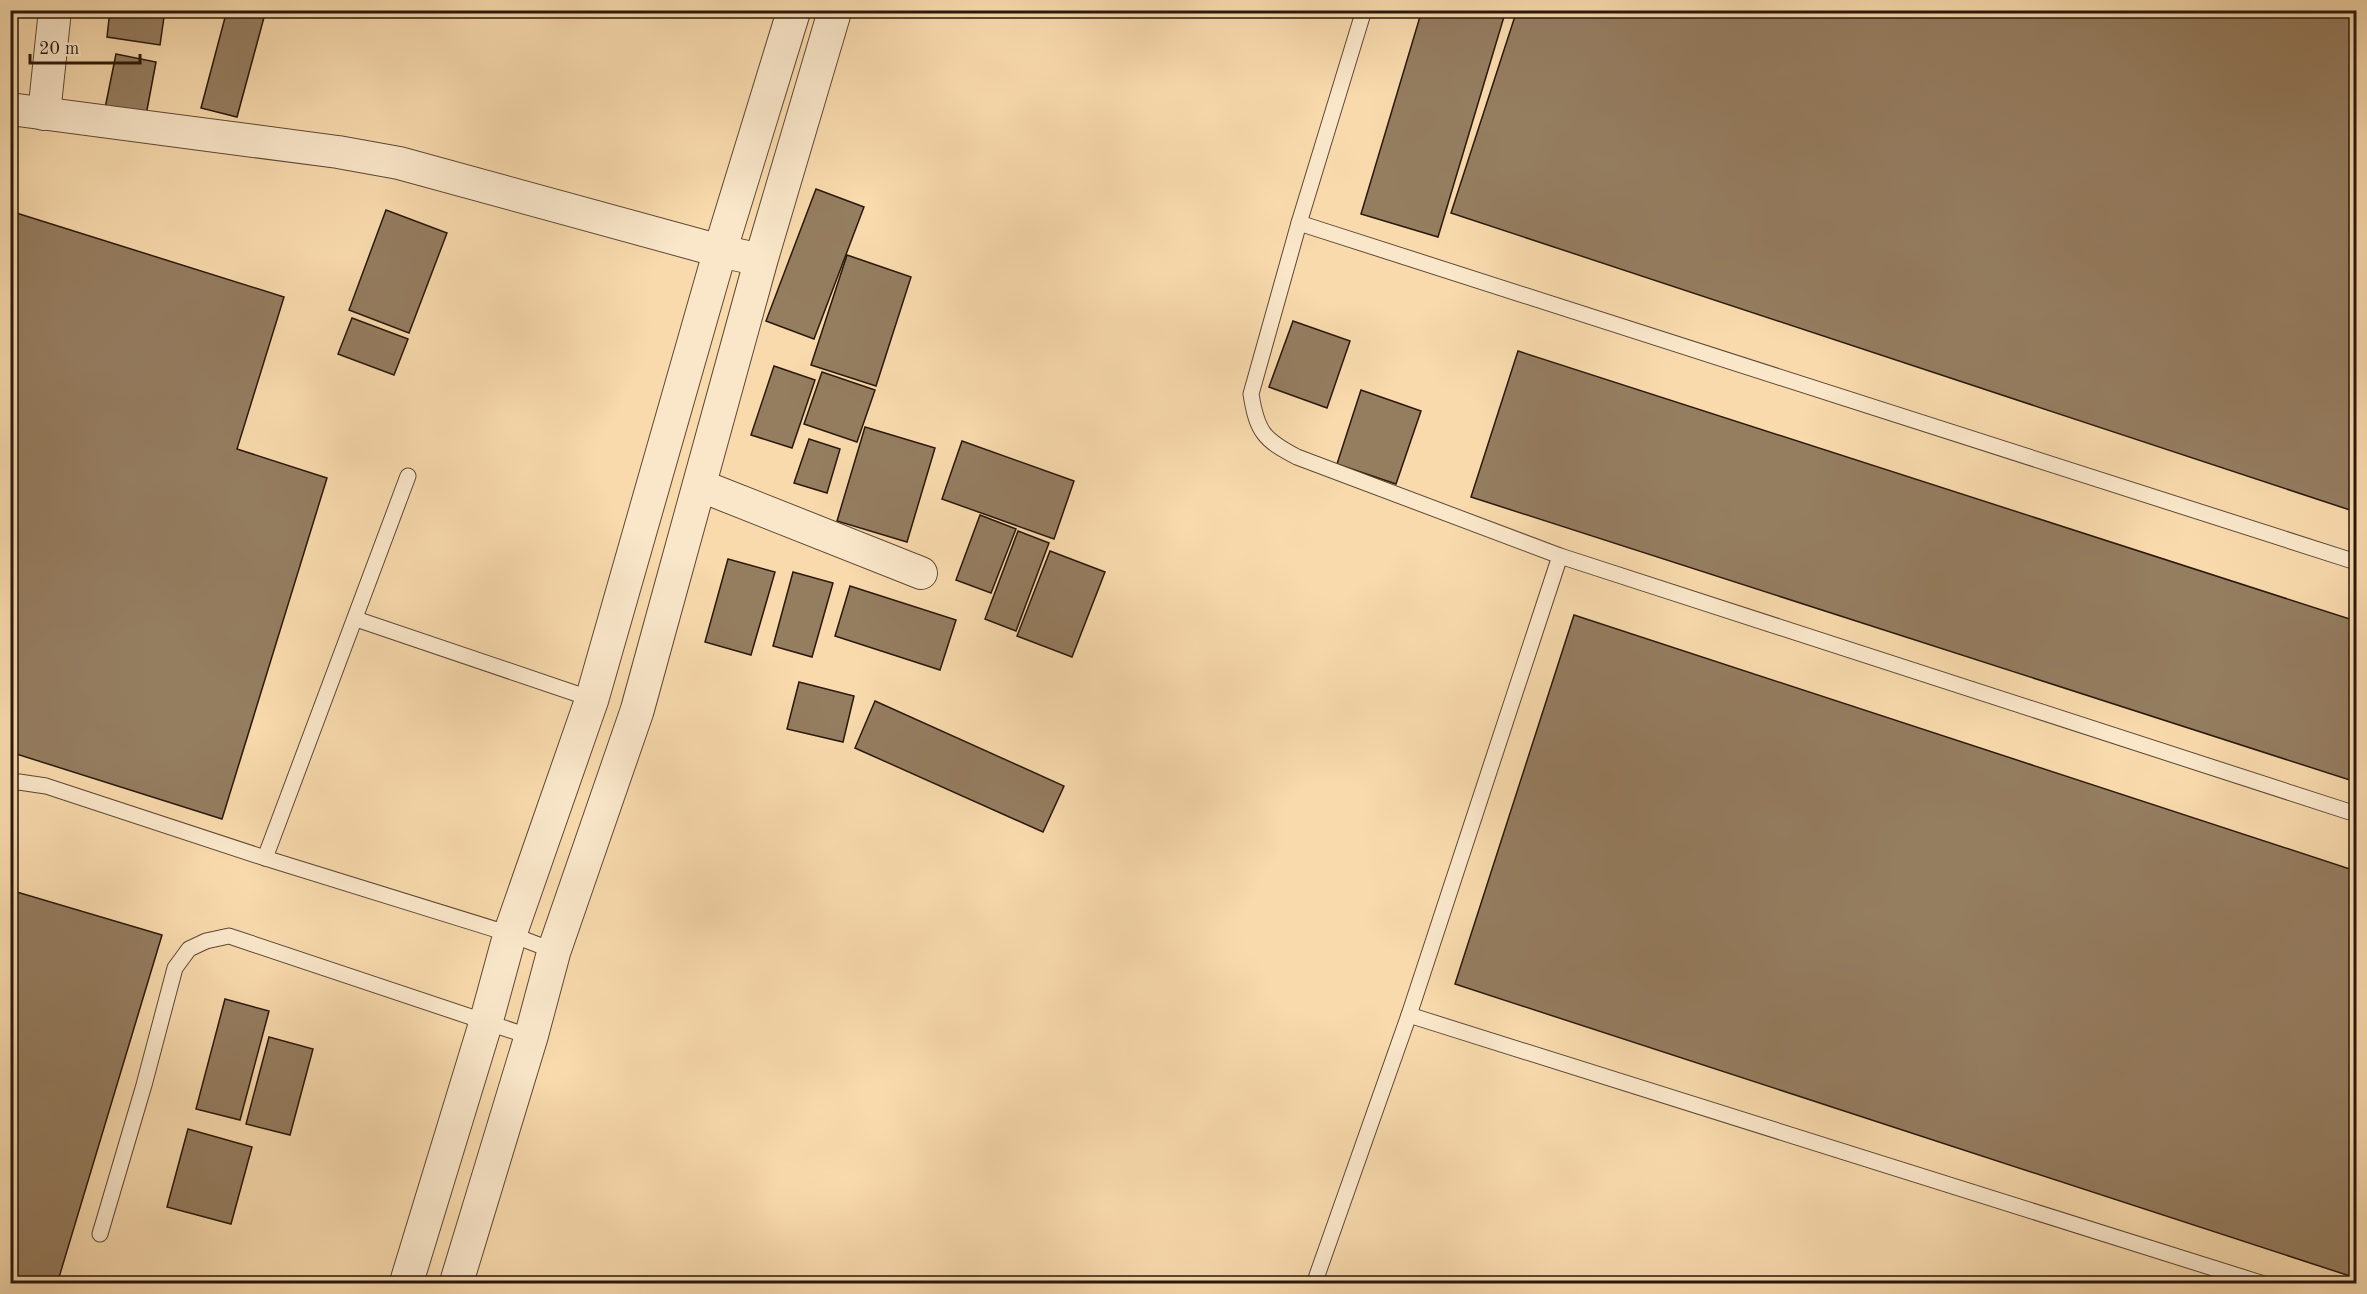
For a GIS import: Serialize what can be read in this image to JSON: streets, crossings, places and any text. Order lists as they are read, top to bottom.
{
  "scale_bar": "20 m"
}
